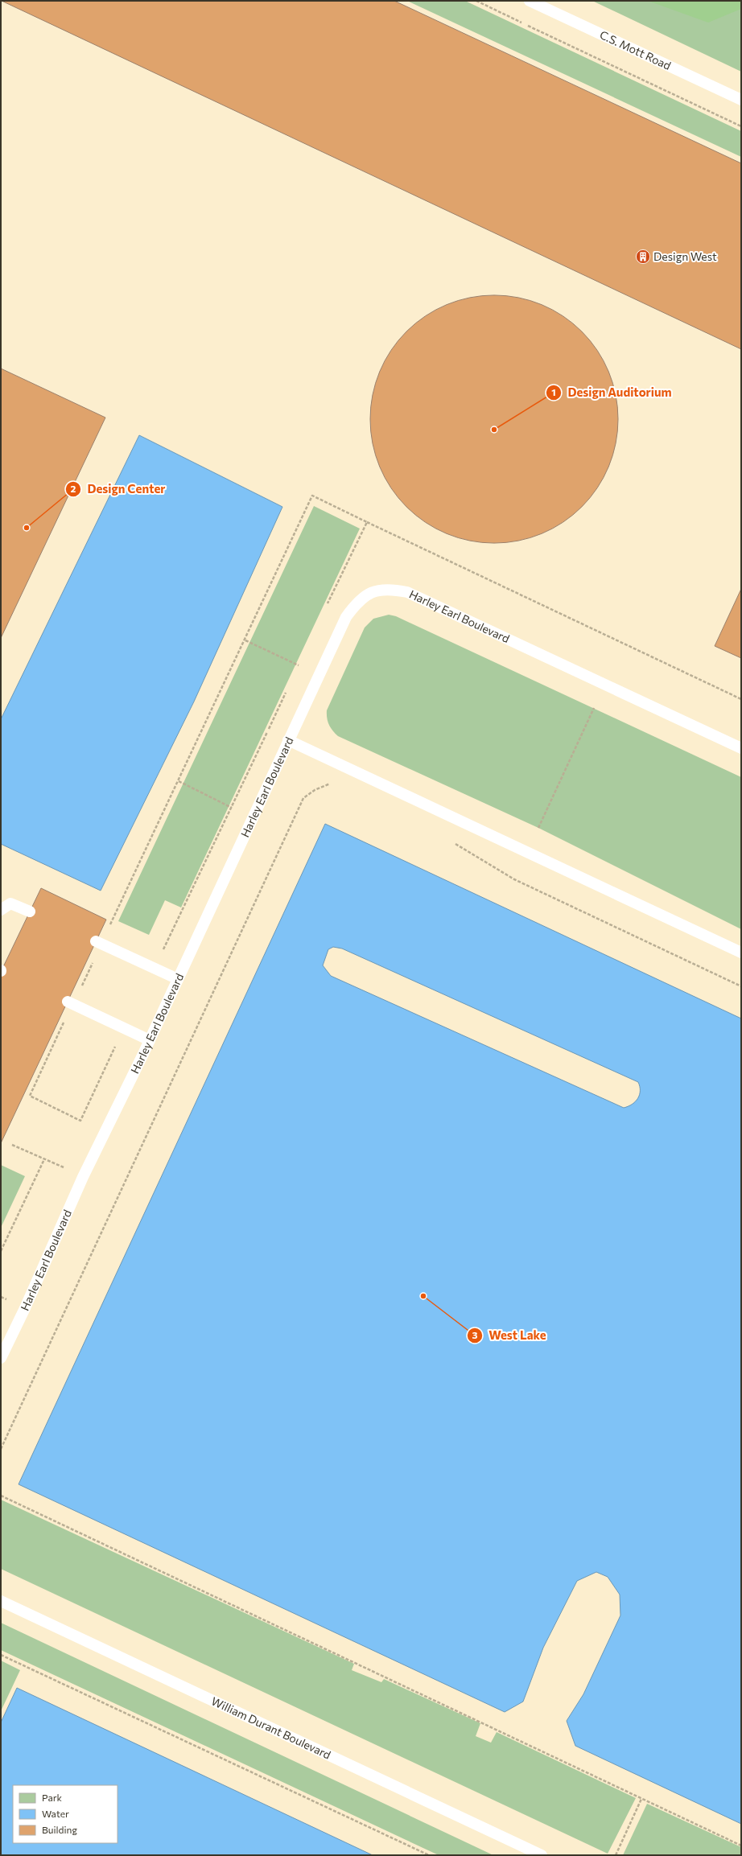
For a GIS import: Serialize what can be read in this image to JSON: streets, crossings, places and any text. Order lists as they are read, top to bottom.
{
  "streets": {
    "lane": ["C.S. Mott Road", "Harley Earl Boulevard", "William Durant Boulevard"]
  },
  "places": {
    "building": ["Design West"],
    "other": ["Design Auditorium", "Design Center", "West Lake"]
  },
  "legend": ["Park", "Water", "Building"]
}
